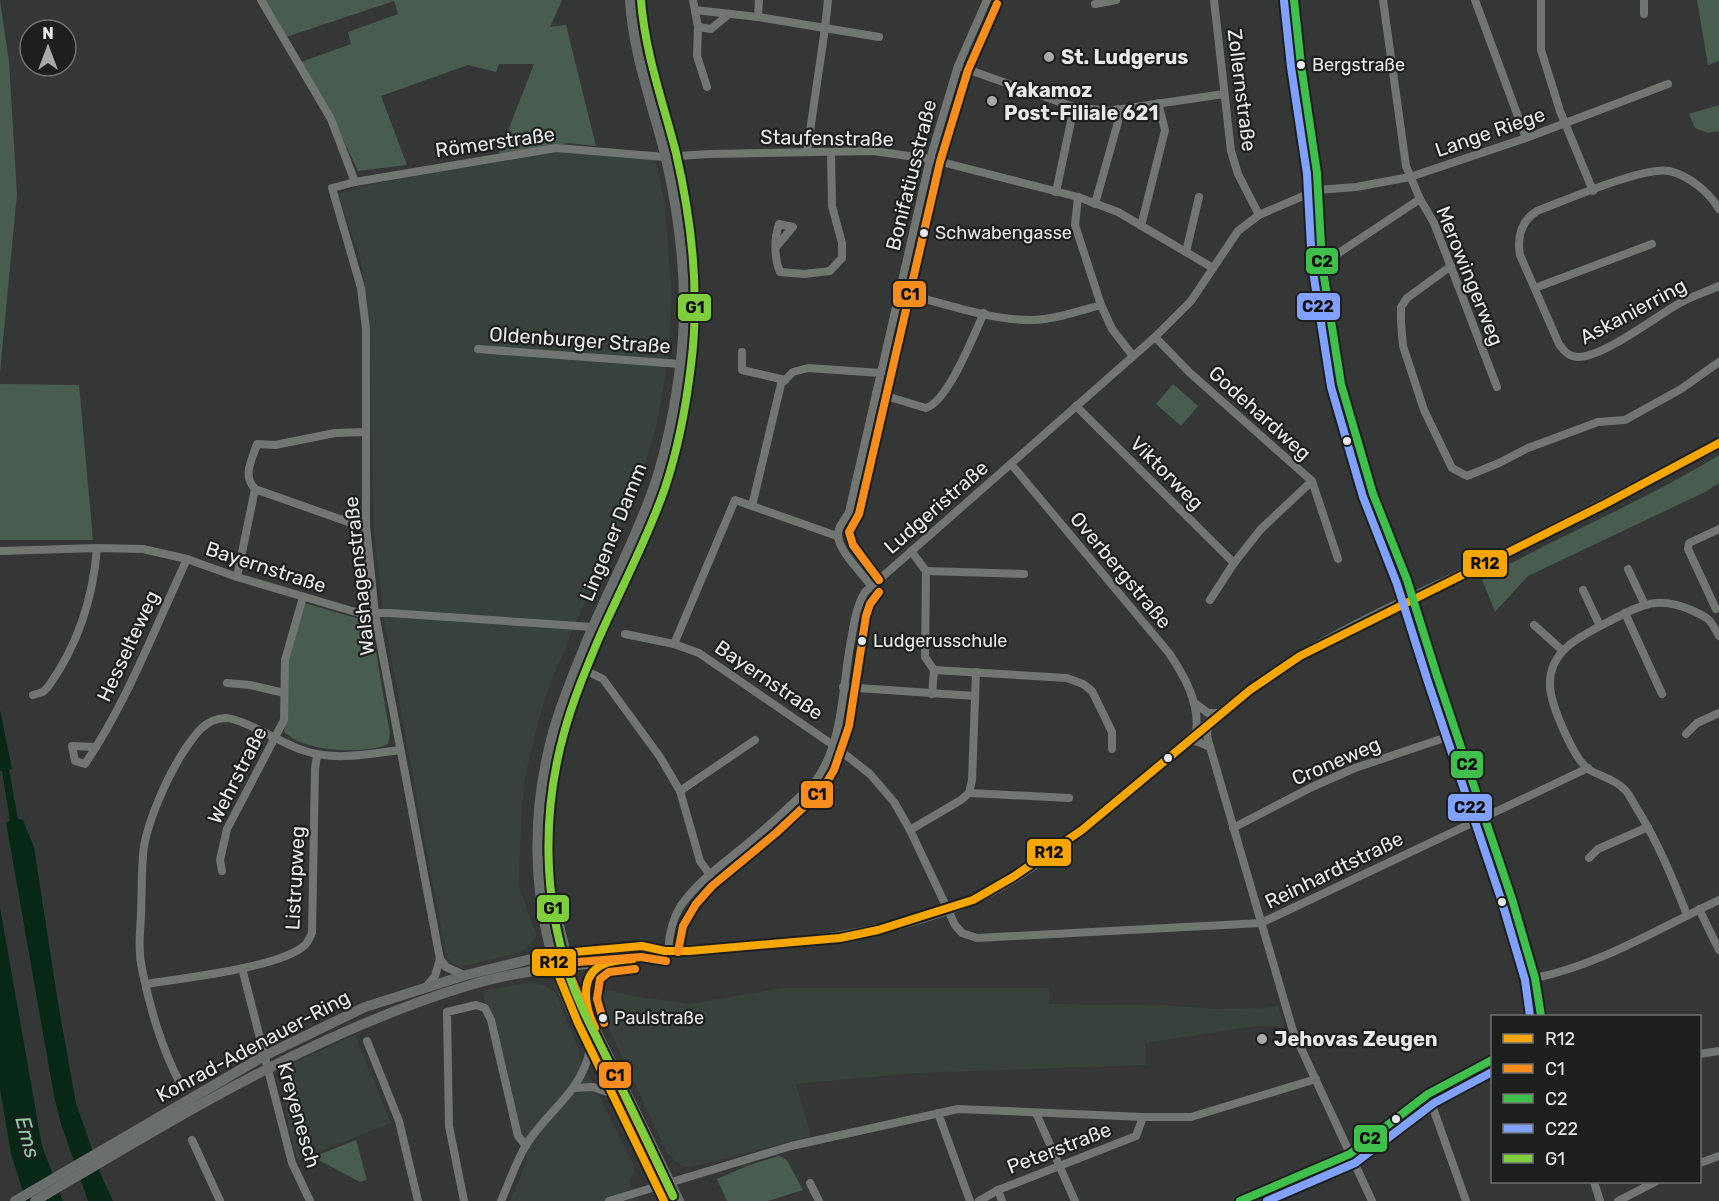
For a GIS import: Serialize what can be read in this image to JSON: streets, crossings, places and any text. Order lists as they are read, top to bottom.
{
  "streets": {
    "main road": ["Lingener Damm", "Konrad-Adenauer-Ring"],
    "street": [
      "Zollernstraße",
      "Lange Riege",
      "Staufenstraße",
      "Römerstraße",
      "Bonifatiusstraße",
      "Merowingerweg",
      "Askanierring",
      "Oldenburger Straße",
      "Godehardweg",
      "Viktorweg",
      "Ludgeristraße",
      "Bayernstraße",
      "Overbergstraße",
      "Walshagenstraße",
      "Hesselteweg",
      "Croneweg",
      "Wehrstraße",
      "Reinhardtstraße",
      "Listrupweg",
      "Kreyenesch",
      "Peterstraße"
    ]
  },
  "crossings": [
    ["Zollernstraße", "Ludgeristraße"],
    ["Lange Riege", "Merowingerweg"],
    ["Lange Riege", "Ludgeristraße"],
    ["Staufenstraße", "Römerstraße"],
    ["Staufenstraße", "Bonifatiusstraße"],
    ["Staufenstraße", "Ludgeristraße"],
    ["Staufenstraße", "Lingener Damm"],
    ["Römerstraße", "Lingener Damm"],
    ["Römerstraße", "Walshagenstraße"],
    ["Oldenburger Straße", "Lingener Damm"],
    ["Godehardweg", "Ludgeristraße"],
    ["Viktorweg", "Ludgeristraße"],
    ["Ludgeristraße", "Bayernstraße"],
    ["Ludgeristraße", "Overbergstraße"],
    ["Ludgeristraße", "Konrad-Adenauer-Ring"],
    ["Lingener Damm", "Bayernstraße"],
    ["Lingener Damm", "Konrad-Adenauer-Ring"],
    ["Bayernstraße", "Walshagenstraße"],
    ["Bayernstraße", "Hesselteweg"],
    ["Bayernstraße", "Wehrstraße"],
    ["Bayernstraße", "Reinhardtstraße"],
    ["Bayernstraße", "Konrad-Adenauer-Ring"],
    ["Overbergstraße", "Konrad-Adenauer-Ring"],
    ["Reinhardtstraße", "Konrad-Adenauer-Ring"],
    ["Listrupweg", "Kreyenesch"],
    ["Konrad-Adenauer-Ring", "Kreyenesch"]
  ],
  "water": ["Ems"],
  "places": [
    "St. Ludgerus",
    "Bergstraße",
    "Yakamoz Post-Filiale 621",
    "Schwabengasse",
    "Ludgerusschule",
    "Paulstraße",
    "Jehovas Zeugen"
  ],
  "lines": [
    "transit line C2",
    "transit line G1",
    "transit line C22",
    "transit line C1",
    "transit line R12"
  ],
  "legend": [
    "R12",
    "C1",
    "C2",
    "C22",
    "G1"
  ],
  "north": "top"
}
